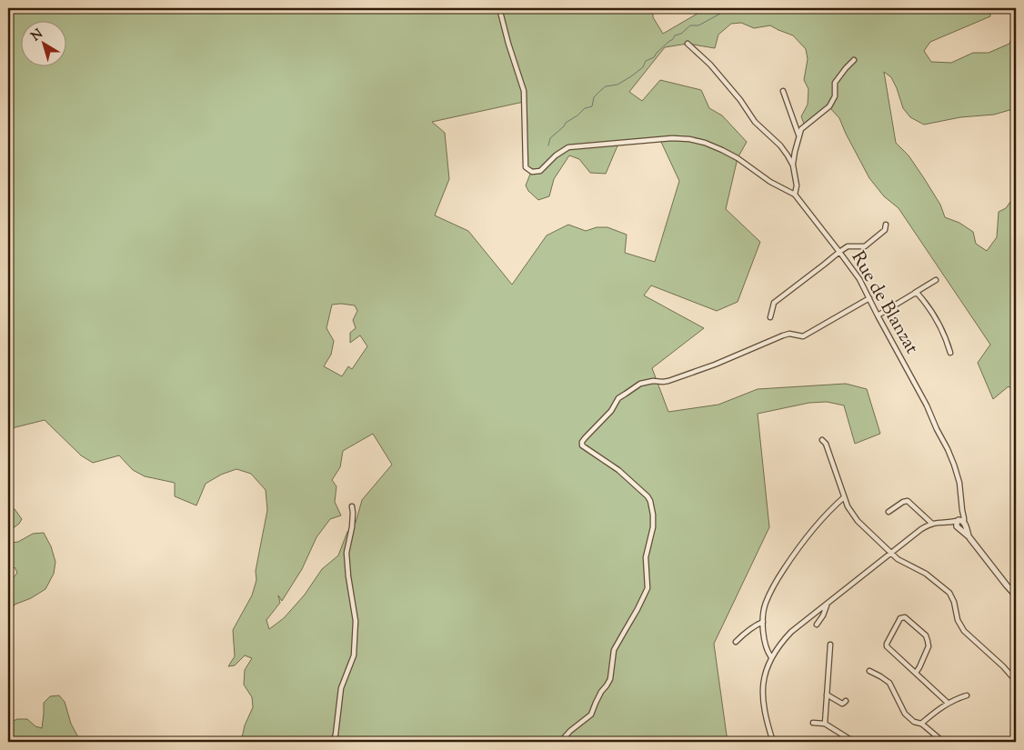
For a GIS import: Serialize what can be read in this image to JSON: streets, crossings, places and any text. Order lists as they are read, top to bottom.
{
  "streets": {
    "street": ["Rue de Blanzat"]
  },
  "north": "top left"
}
